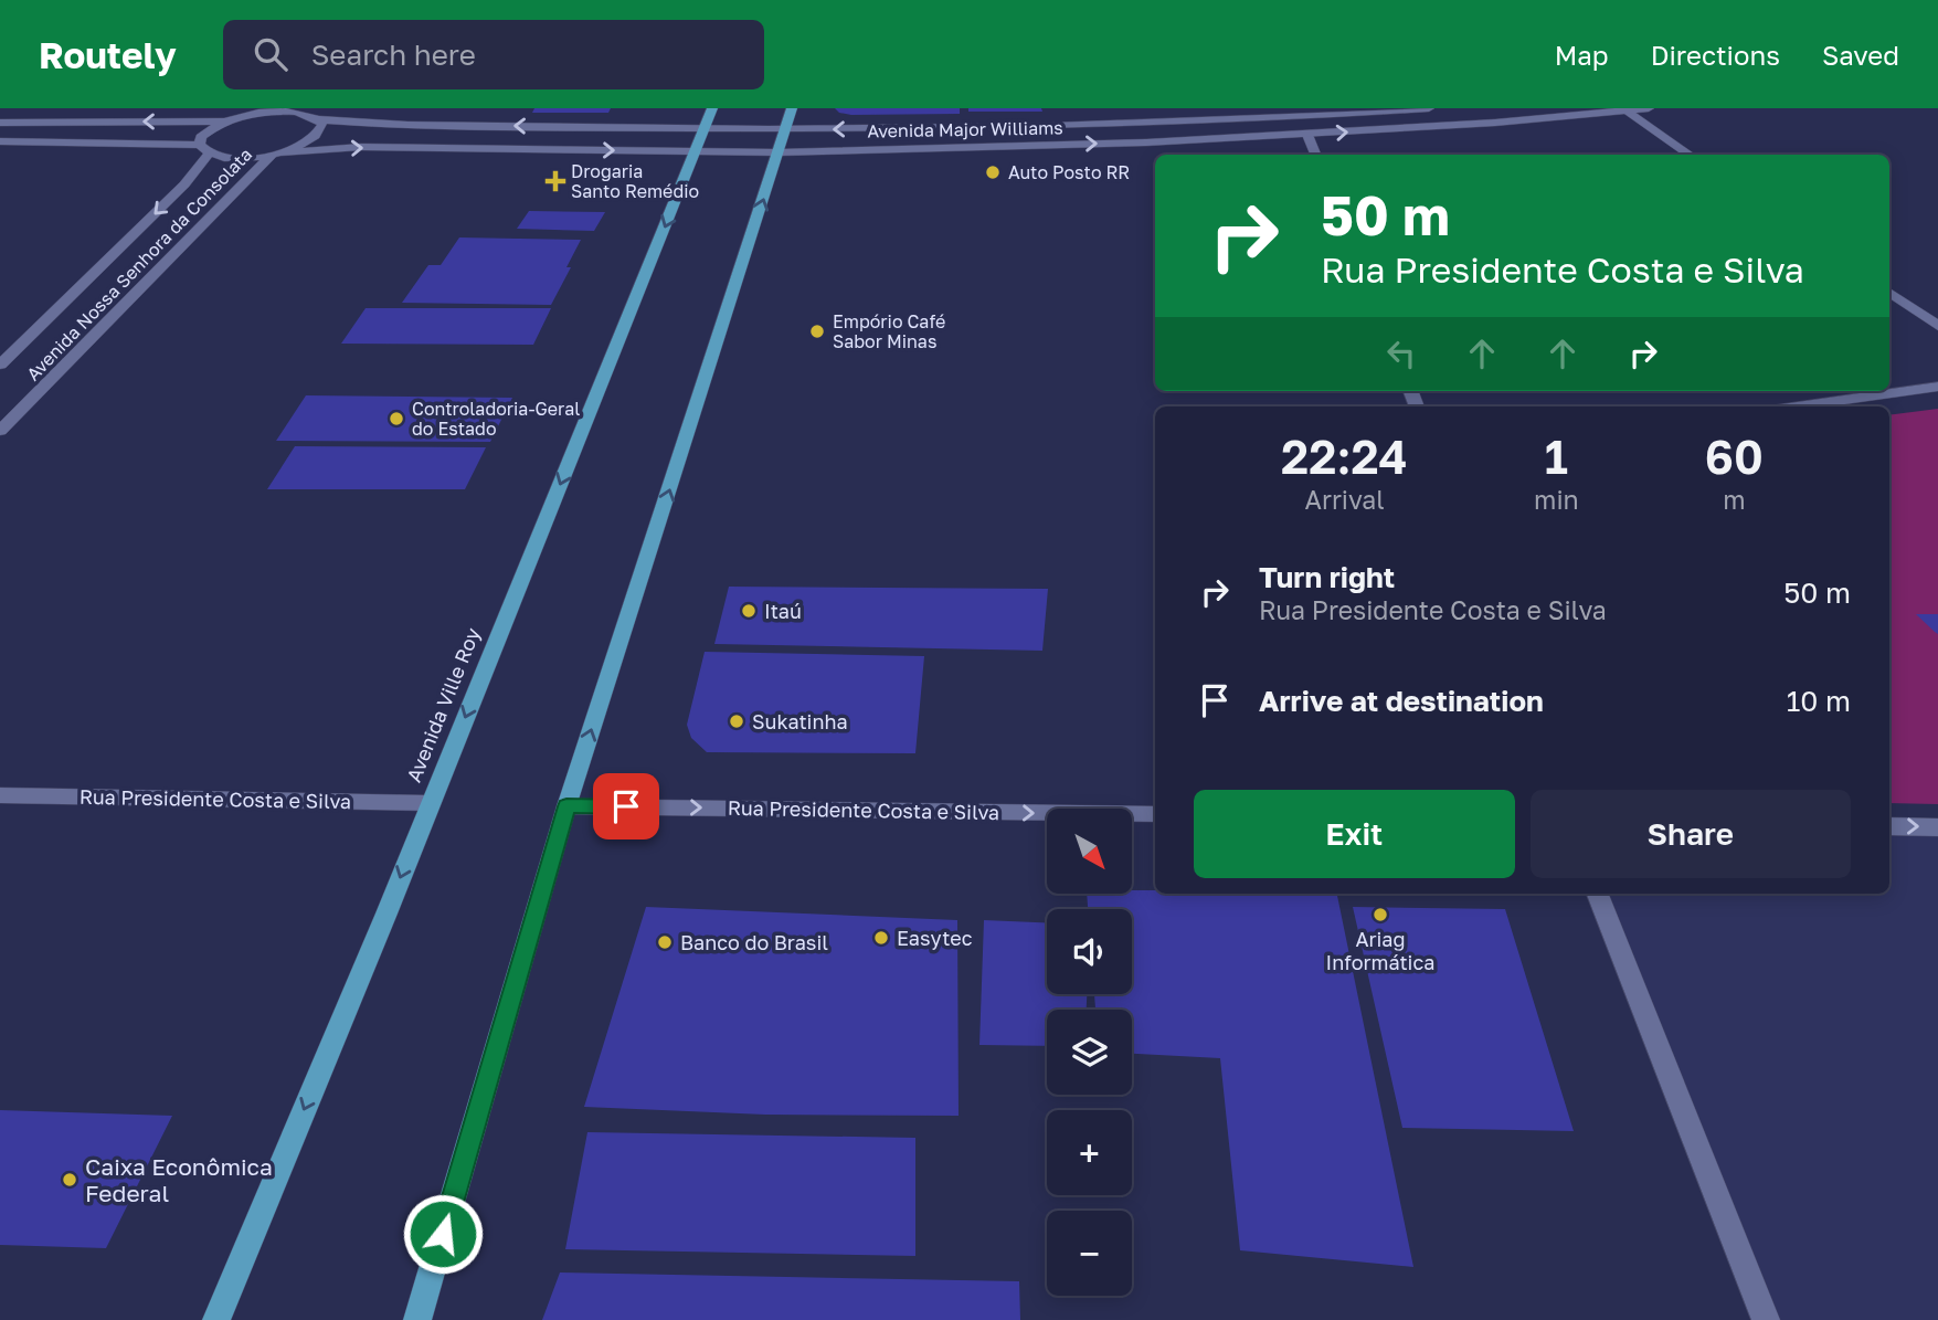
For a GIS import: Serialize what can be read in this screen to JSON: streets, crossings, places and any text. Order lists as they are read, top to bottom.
{
  "streets": {
    "main road": [
      "Avenida Major Williams",
      "Avenida Nossa Senhora da Consolata",
      "Avenida Ville Roy",
      "Rua Presidente Costa e Silva"
    ]
  },
  "crossings": [
    ["Avenida Major Williams", "Avenida Nossa Senhora da Consolata"],
    ["Avenida Major Williams", "Avenida Ville Roy"],
    ["Avenida Ville Roy", "Rua Presidente Costa e Silva"]
  ],
  "one_way": ["Rua Presidente Costa e Silva"],
  "places": {
    "other": [
      "Auto Posto RR",
      "Empório Café Sabor Minas",
      "Controladoria-Geral do Estado",
      "Itaú",
      "Sukatinha",
      "Ariag Informática",
      "Easytec",
      "Banco do Brasil",
      "Caixa Econômica Federal"
    ],
    "health": ["Drogaria Santo Remédio"]
  },
  "north": "bottom right",
  "page": {
    "header": "Routely",
    "search": "Search here",
    "nav": ["Map", "Directions", "Saved"],
    "turn": ["50 m", "Rua Presidente Costa e Silva"],
    "eta": [
      "22:24",
      "Arrival",
      "1",
      "min",
      "60",
      "m"
    ],
    "list": [
      {
        "name": "Turn right",
        "note": "Rua Presidente Costa e Silva",
        "value": "50 m"
      },
      {
        "name": "Arrive at destination",
        "value": "10 m"
      }
    ],
    "buttons": ["Exit", "Share"],
    "map_buttons": ["+", "−"]
  }
}
